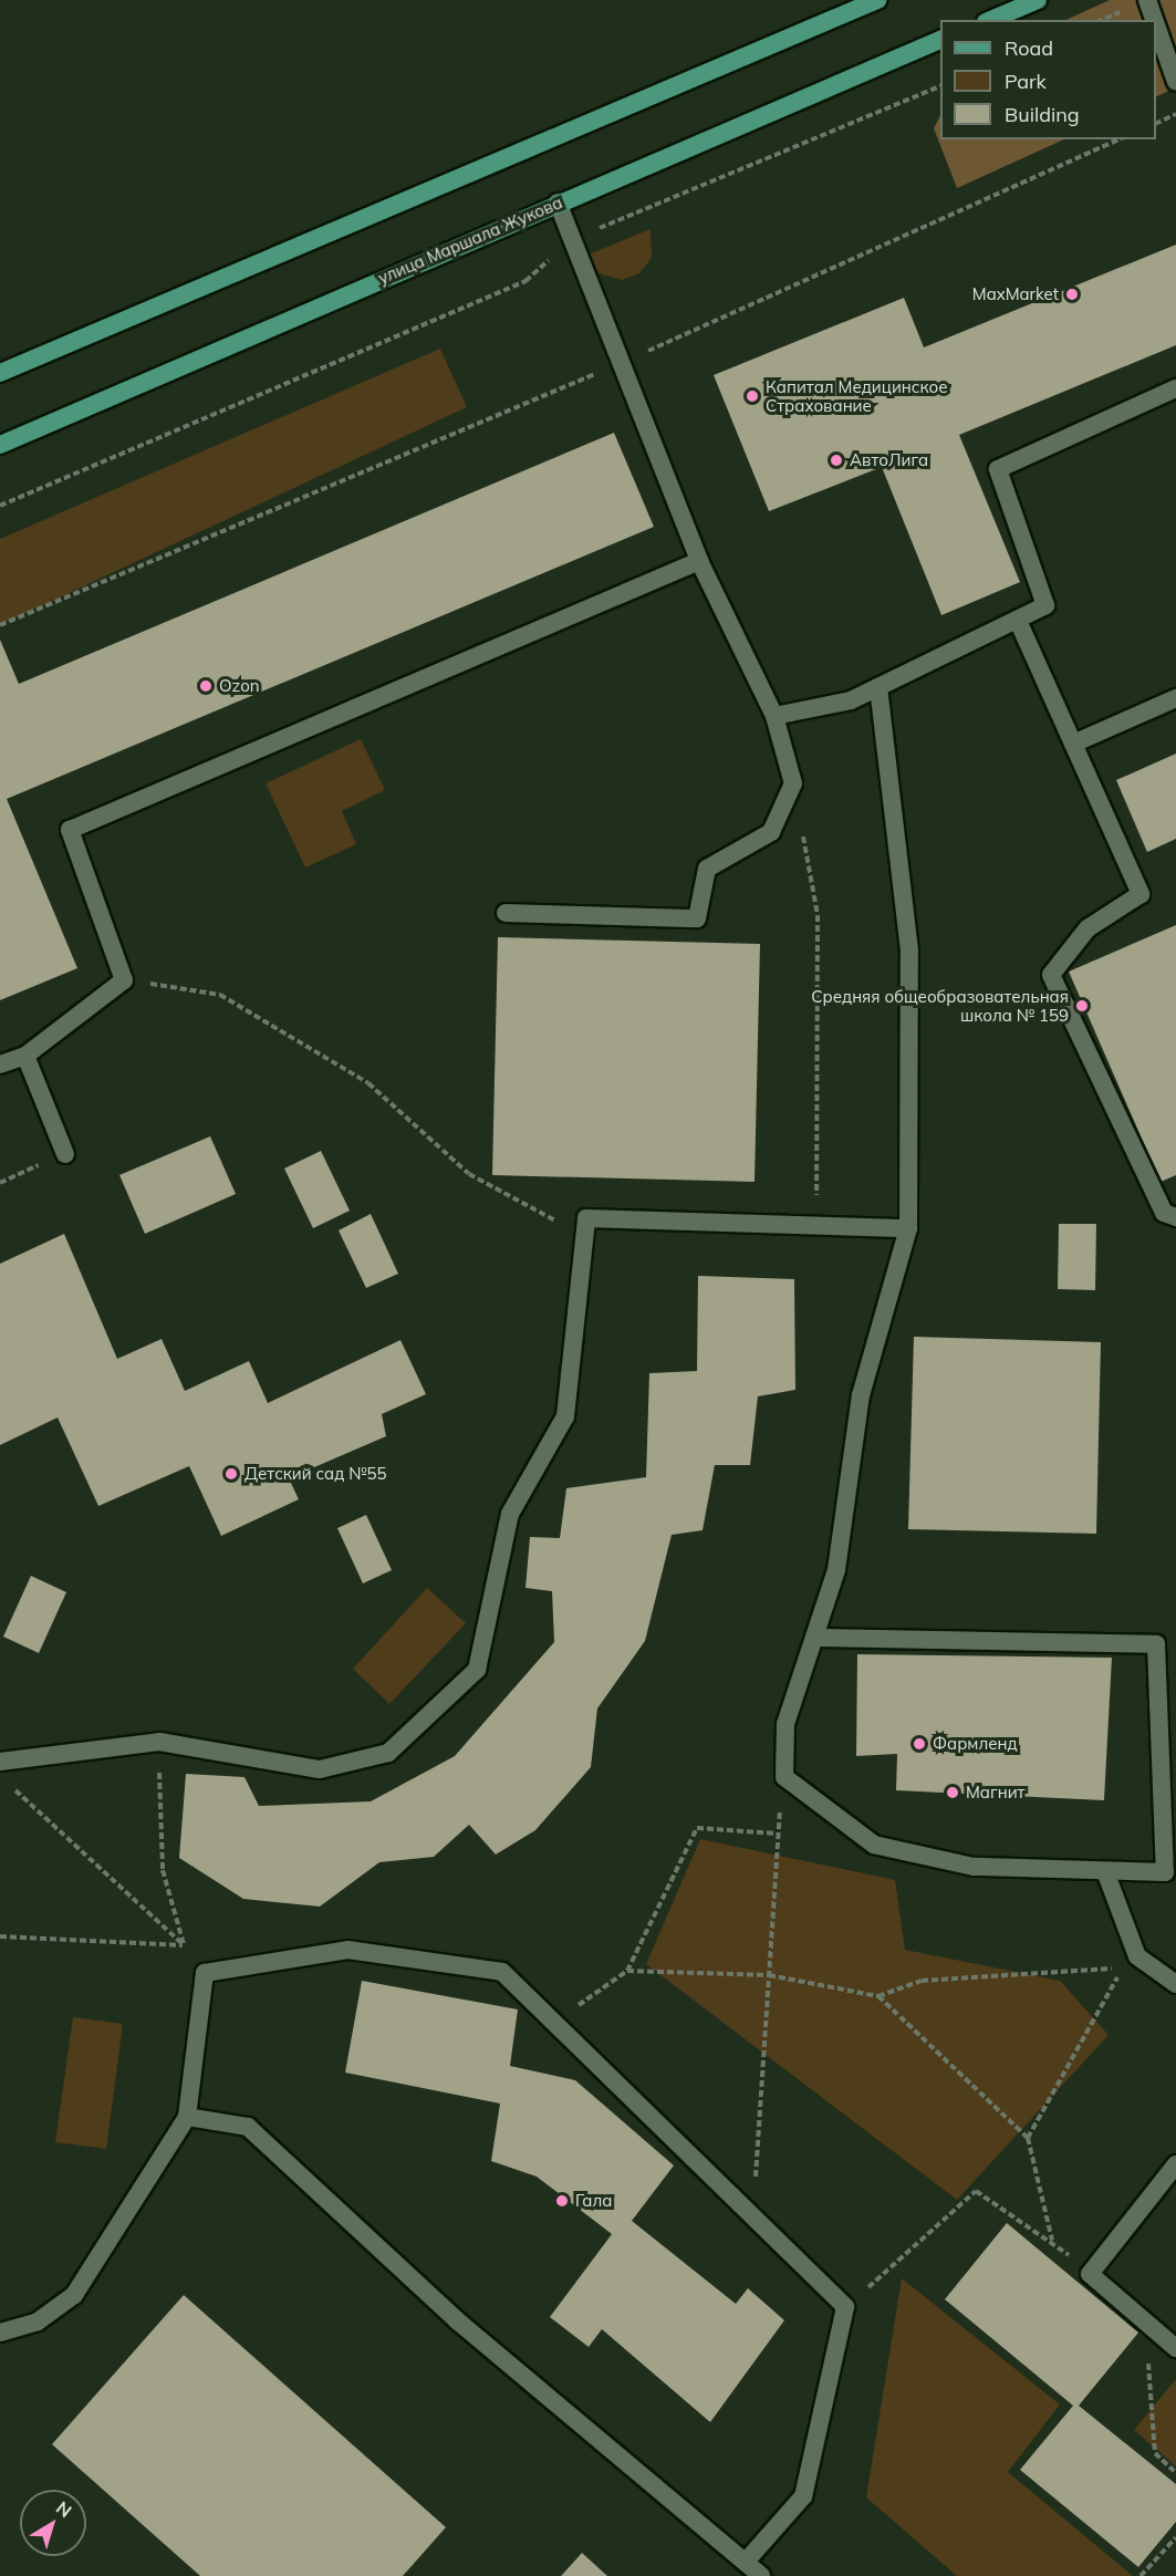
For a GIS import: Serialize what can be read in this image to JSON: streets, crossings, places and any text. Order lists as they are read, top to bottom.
{
  "streets": {
    "main road": ["улица Маршала Жукова"]
  },
  "places": [
    "MaxMarket",
    "Капитал Медицинское Страхование",
    "АвтоЛига",
    "Ozon",
    "Средняя общеобразовательная школа № 159",
    "Детский сад №55",
    "Фармленд",
    "Магнит",
    "Гала"
  ],
  "legend": ["Road", "Park", "Building"],
  "north": "top right"
}
